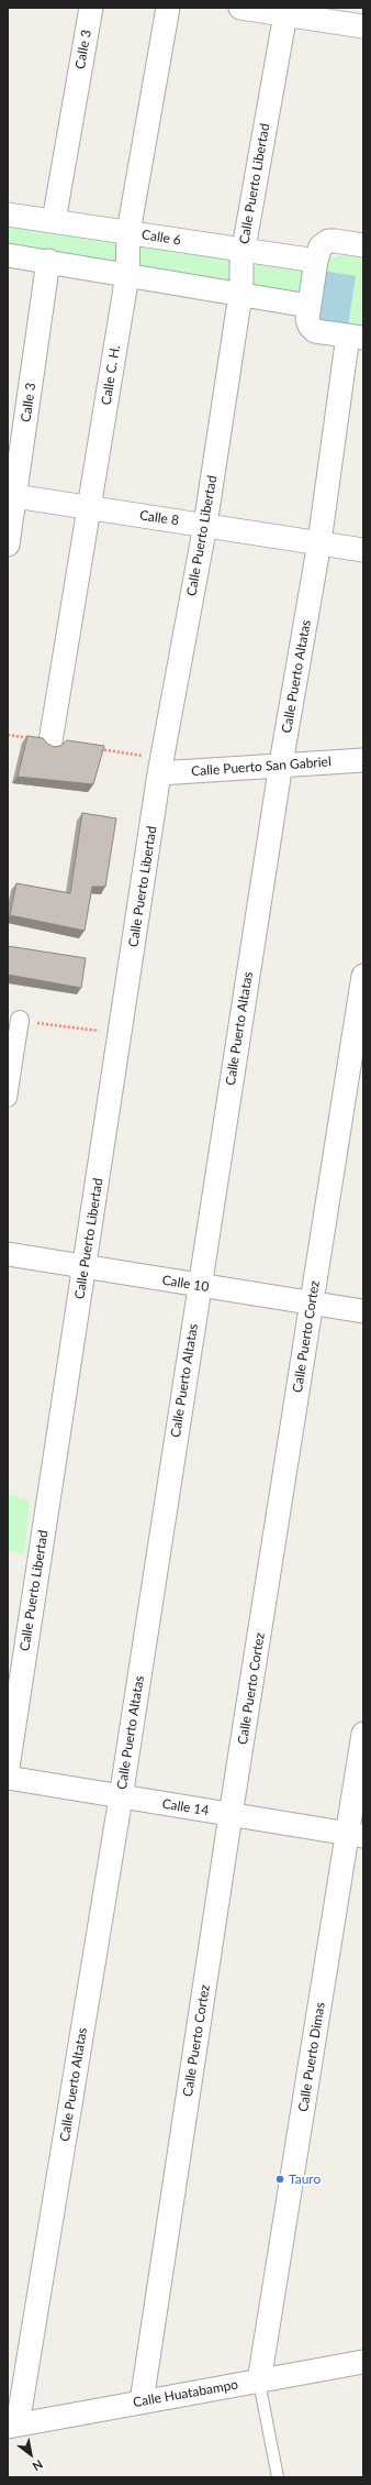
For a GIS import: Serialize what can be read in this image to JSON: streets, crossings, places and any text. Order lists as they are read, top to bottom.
{
  "streets": {
    "street": [
      "Calle 3",
      "Calle Puerto Libertad",
      "Calle 6",
      "Calle C. H.",
      "Calle 8",
      "Calle Puerto Altatas",
      "Calle Puerto San Gabriel",
      "Calle 10",
      "Calle Puerto Cortez",
      "Calle 14",
      "Calle Puerto Dimas",
      "Calle Huatabampo"
    ]
  },
  "crossings": [
    ["Calle 3", "Calle 6"],
    ["Calle 3", "Calle 8"],
    ["Calle Puerto Libertad", "Calle 6"],
    ["Calle Puerto Libertad", "Calle 8"],
    ["Calle Puerto Libertad", "Calle Puerto San Gabriel"],
    ["Calle Puerto Libertad", "Calle 10"],
    ["Calle 6", "Calle C. H."],
    ["Calle C. H.", "Calle 8"],
    ["Calle 8", "Calle Puerto Altatas"],
    ["Calle Puerto Altatas", "Calle Puerto San Gabriel"],
    ["Calle Puerto Altatas", "Calle 10"],
    ["Calle Puerto Altatas", "Calle 14"],
    ["Calle Puerto Altatas", "Calle Huatabampo"],
    ["Calle 10", "Calle Puerto Cortez"],
    ["Calle Puerto Cortez", "Calle 14"],
    ["Calle Puerto Cortez", "Calle Huatabampo"],
    ["Calle 14", "Calle Puerto Dimas"],
    ["Calle Puerto Dimas", "Calle Huatabampo"]
  ],
  "places": ["Tauro"],
  "north": "bottom right"
}
